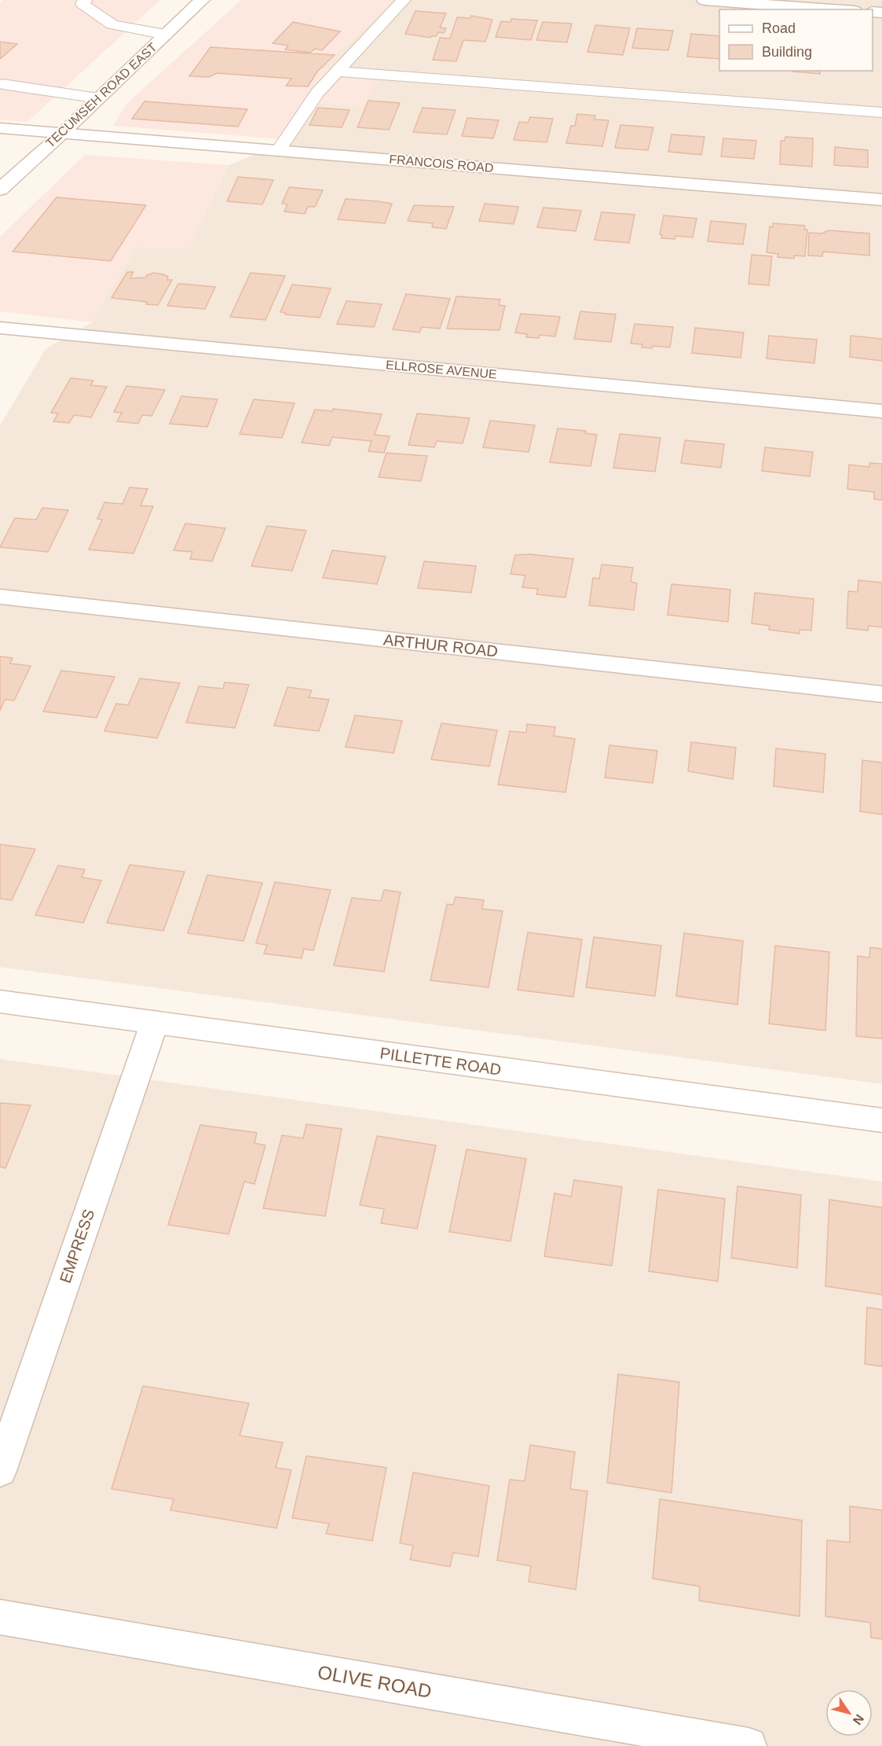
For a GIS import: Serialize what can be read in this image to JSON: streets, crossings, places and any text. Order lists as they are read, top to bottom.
{
  "streets": {
    "street": [
      "TECUMSEH ROAD EAST",
      "FRANCOIS ROAD",
      "ELLROSE AVENUE",
      "ARTHUR ROAD",
      "PILLETTE ROAD",
      "EMPRESS",
      "OLIVE ROAD"
    ]
  },
  "crossings": [
    ["TECUMSEH ROAD EAST", "FRANCOIS ROAD"],
    ["PILLETTE ROAD", "EMPRESS"]
  ],
  "legend": ["Road", "Building"],
  "north": "bottom right"
}
